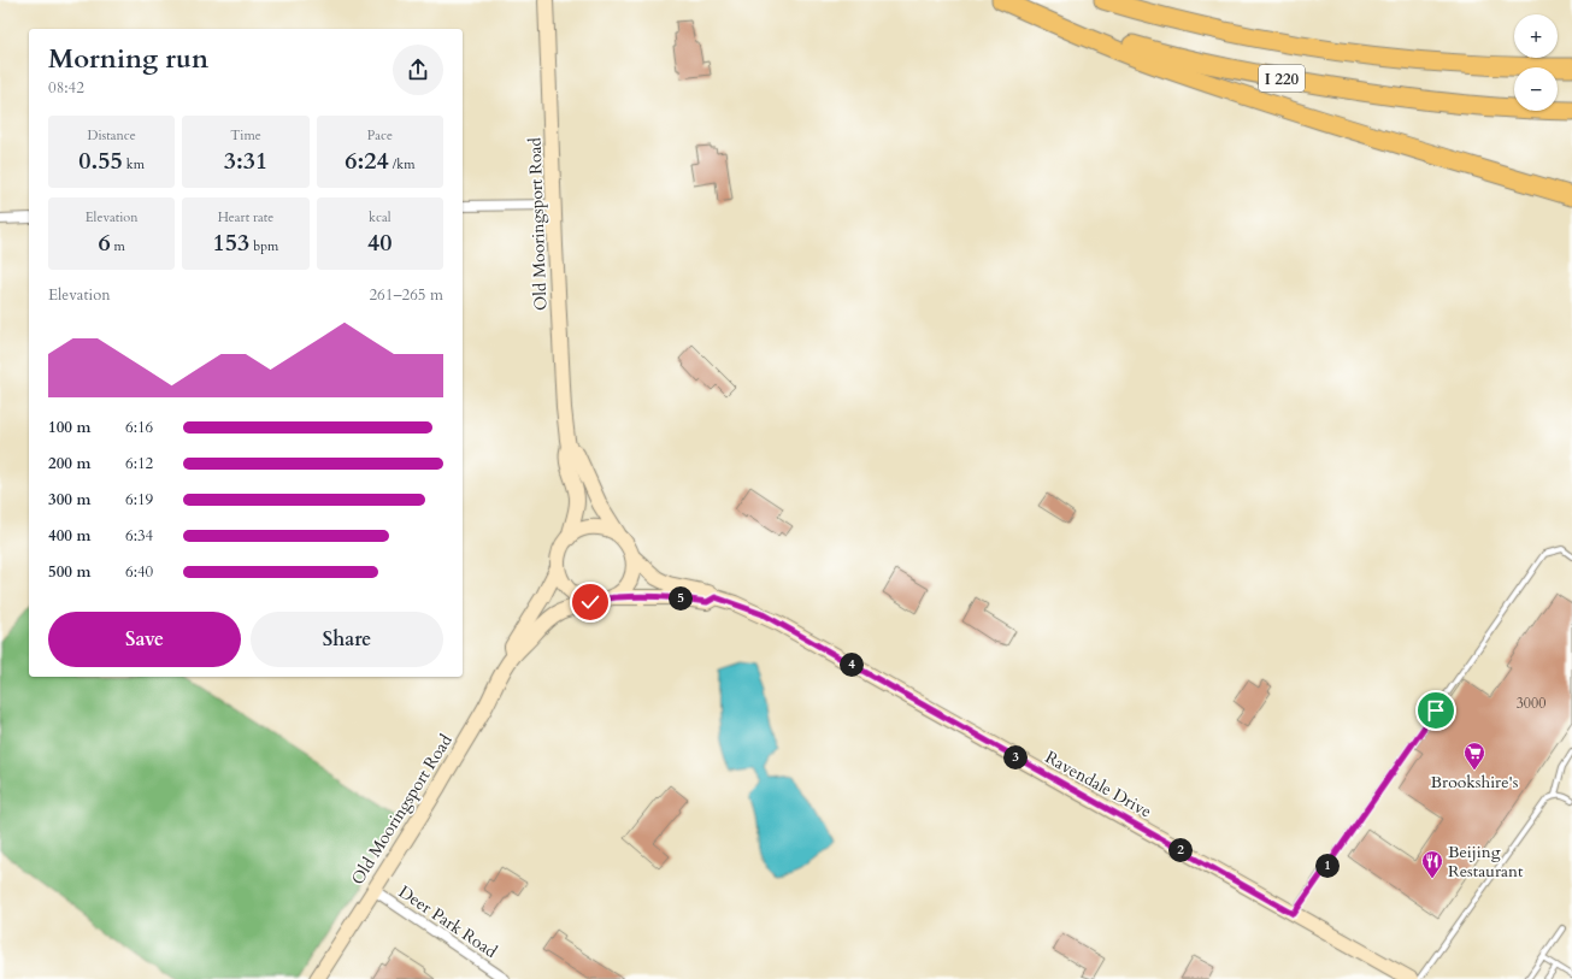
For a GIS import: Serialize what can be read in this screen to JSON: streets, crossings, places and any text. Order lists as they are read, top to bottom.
{
  "streets": {
    "highway": ["I 220"],
    "main road": ["Old Mooringsport Road", "Ravendale Drive"],
    "street": ["Deer Park Road"]
  },
  "crossings": [
    ["Old Mooringsport Road", "Ravendale Drive"],
    ["Old Mooringsport Road", "Deer Park Road"]
  ],
  "places": {
    "supermarket": ["Brookshire's"],
    "restaurant": ["Beijing Restaurant"]
  },
  "house_numbers": ["3000"],
  "page": {
    "map_buttons": ["+", "−"],
    "heading": ["Morning run", "08:42"],
    "stats": [
      ["Distance", "0.55 km"],
      ["Time", "3:31"],
      ["Pace", "6:24 /km"],
      ["Elevation", "6 m"],
      ["Heart rate", "153 bpm"],
      ["kcal", "40"]
    ],
    "chart": ["Elevation", "261–265 m"],
    "list": [
      {
        "name": "100 m",
        "note": "6:16"
      },
      {
        "name": "200 m",
        "note": "6:12"
      },
      {
        "name": "300 m",
        "note": "6:19"
      },
      {
        "name": "400 m",
        "note": "6:34"
      },
      {
        "name": "500 m",
        "note": "6:40"
      }
    ],
    "pins": [
      "5",
      "4",
      "3",
      "2",
      "1"
    ],
    "buttons": ["Save", "Share"]
  }
}
